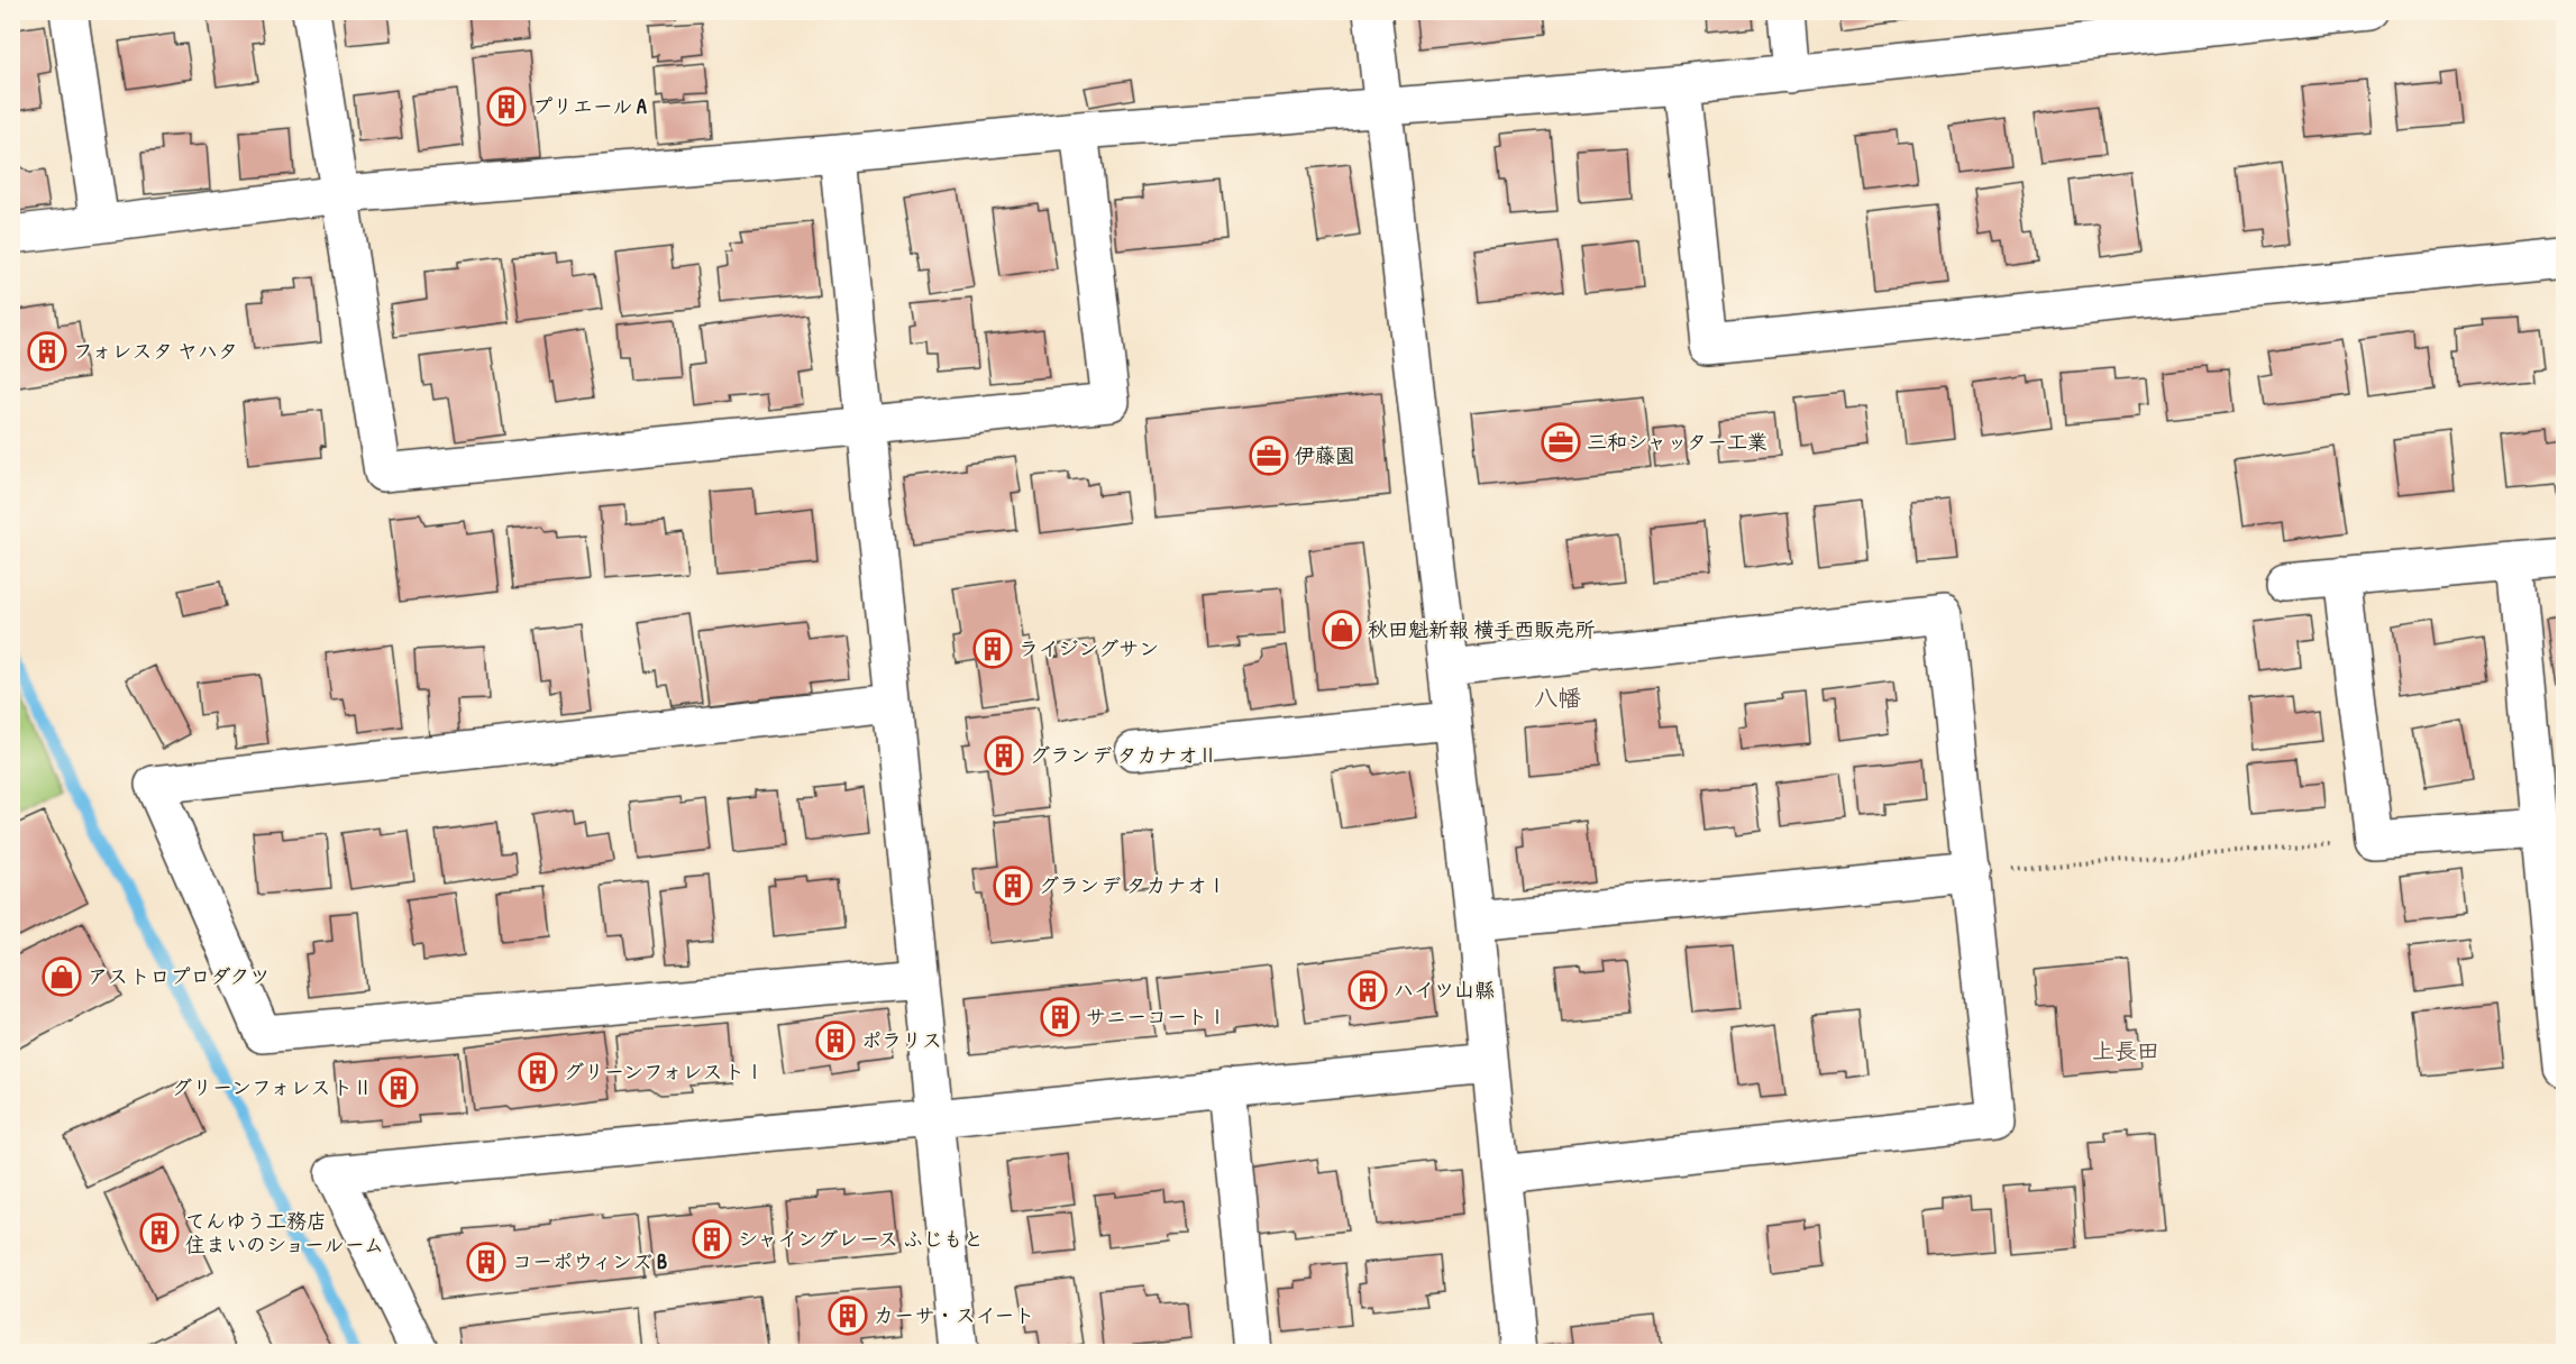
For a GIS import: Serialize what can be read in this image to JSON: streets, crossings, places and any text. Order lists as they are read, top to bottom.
{
  "districts": ["八幡", "上長田"],
  "places": {
    "building": [
      "プリエール A",
      "フォレスタ ヤハタ",
      "ライジングサン",
      "グランデ タカナオⅡ",
      "グランデ タカナオⅠ",
      "ハイツ山縣",
      "サニーコートⅠ",
      "ポラリス",
      "グリーンフォレストⅠ",
      "グリーンフォレストⅡ",
      "てんゆう工務店 住まいのショールーム",
      "シャイングレース ふじもと",
      "コーポウィンズ B",
      "カーサ・スイート"
    ],
    "office": ["三和シャッター工業", "伊藤園"],
    "shop": ["秋田魁新報 横手西販売所", "アストロプロダクツ"]
  }
}
